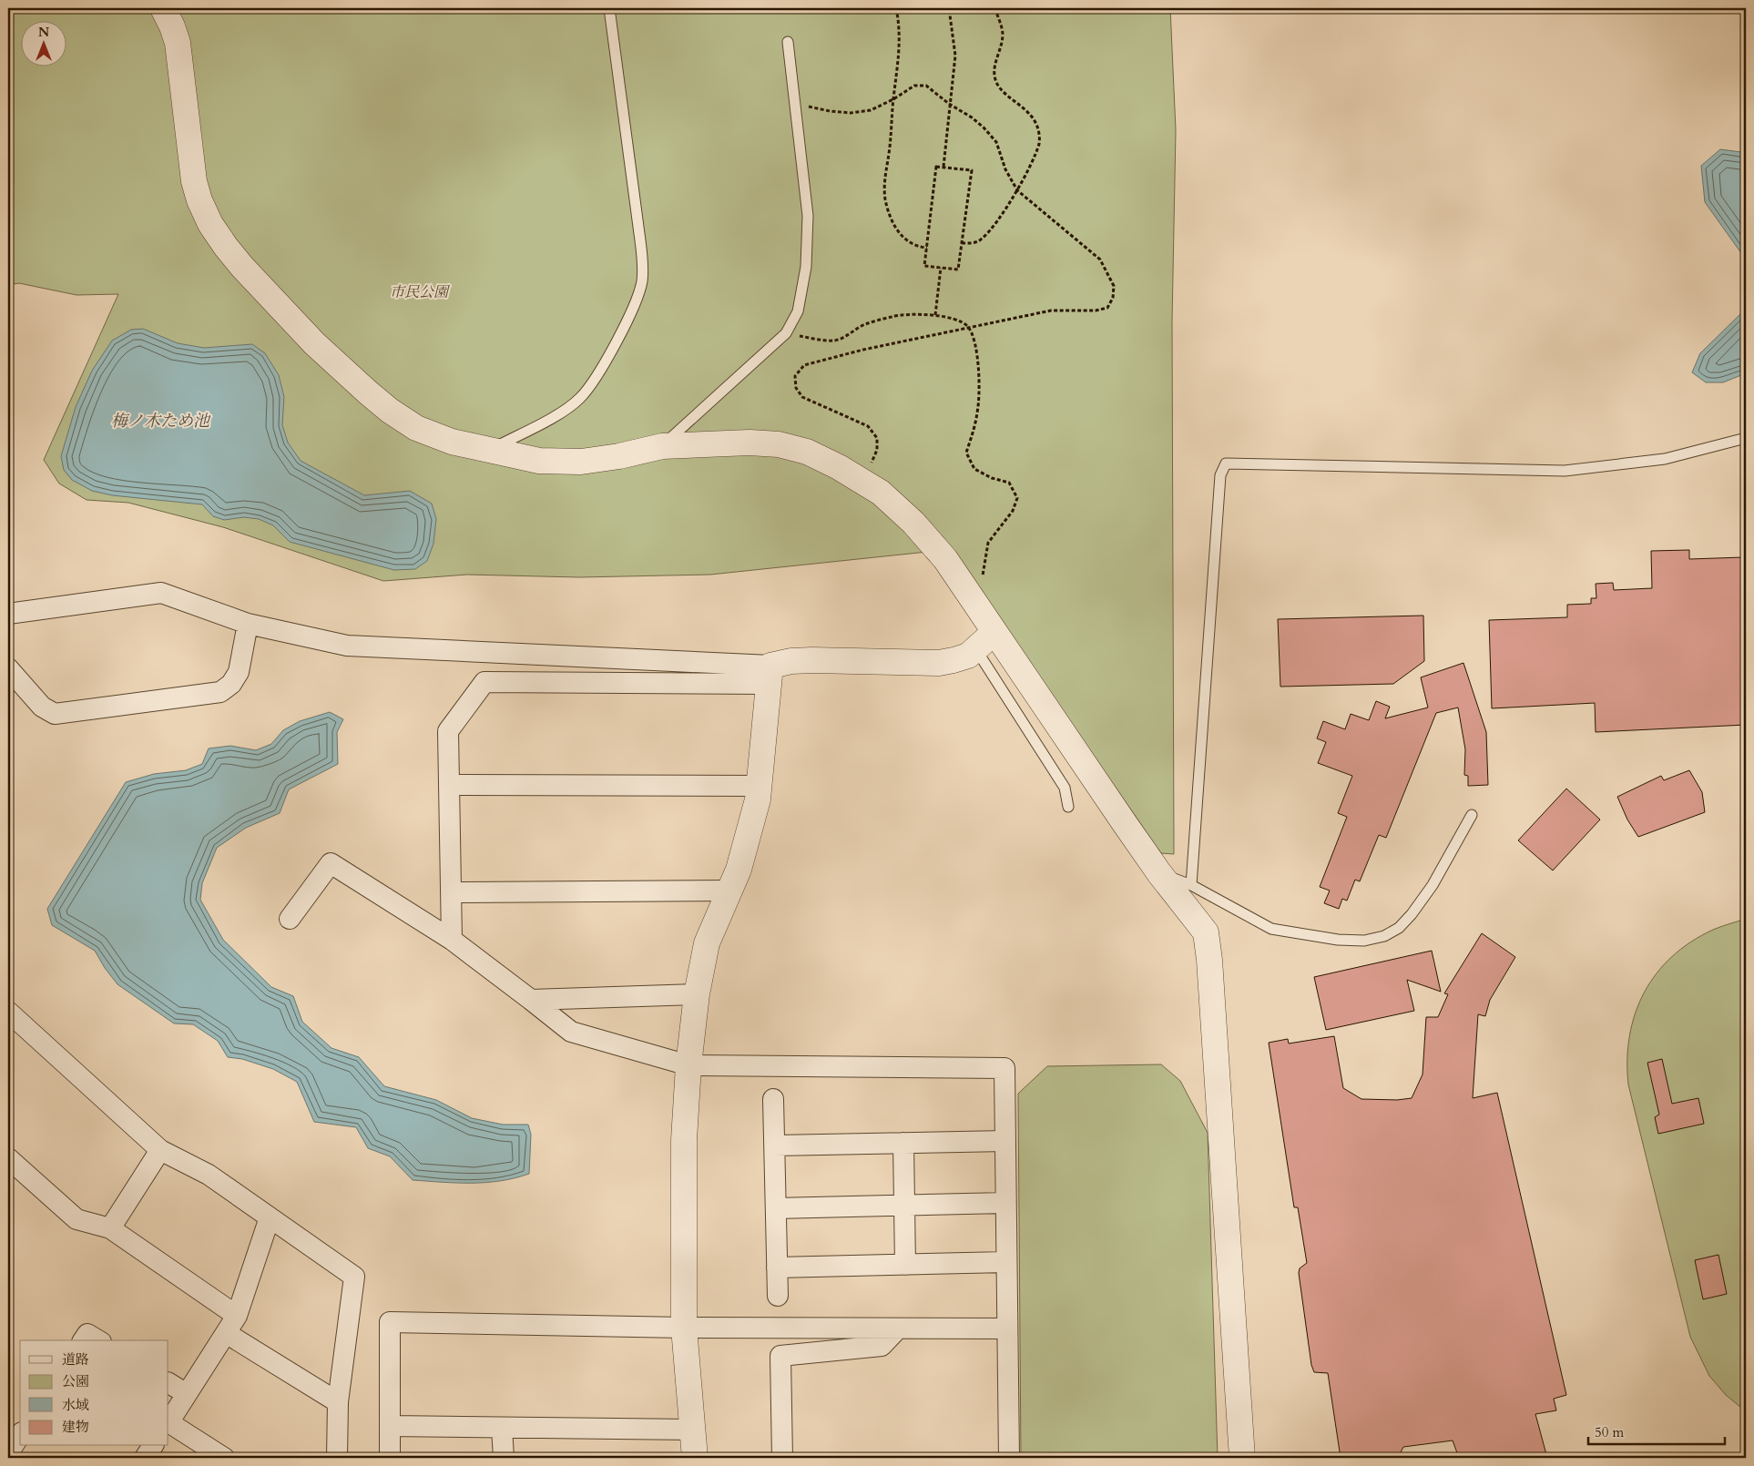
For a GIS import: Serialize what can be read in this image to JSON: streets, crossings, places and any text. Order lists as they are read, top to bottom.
{
  "water": ["梅ノ木ため池"],
  "parks": ["市民公園"],
  "legend": [
    "道路",
    "公園",
    "水域",
    "建物"
  ],
  "scale_bar": "50 m",
  "north": "top"
}
